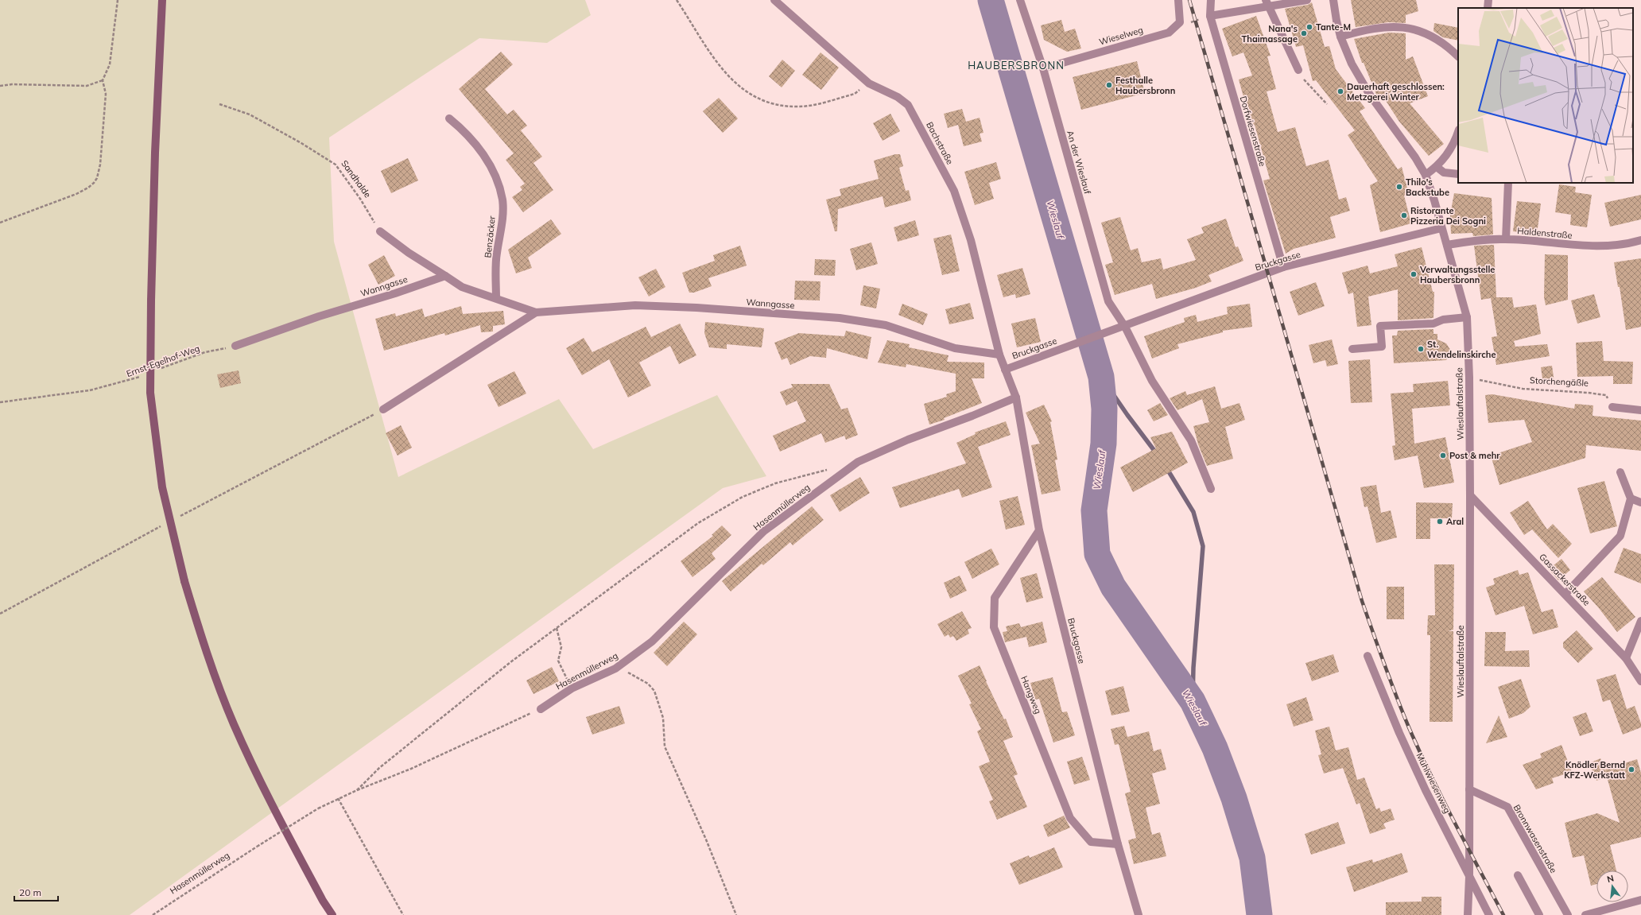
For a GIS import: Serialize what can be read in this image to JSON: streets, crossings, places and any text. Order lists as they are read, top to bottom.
{
  "streets": {
    "street": [
      "Wieselweg",
      "Dorfwiesenstraße",
      "Bachstraße",
      "An der Wieslauf",
      "Haldenstraße",
      "Benzäcker",
      "Bruckgasse",
      "Wanngasse",
      "Wieslauftalstraße",
      "Hasenmüllerweg",
      "Gassackerstraße",
      "Hangweg",
      "Mühlwiesenweg",
      "Bronnwasenstraße"
    ],
    "path": ["Sandhalde", "Ernst-Egelhof-Weg", "Storchengäßle"]
  },
  "crossings": [
    ["Wieselweg", "An der Wieslauf"],
    ["Dorfwiesenstraße", "Bruckgasse"],
    ["Bachstraße", "Bruckgasse"],
    ["Bachstraße", "Wanngasse"],
    ["An der Wieslauf", "Bruckgasse"],
    ["Haldenstraße", "Wieslauftalstraße"],
    ["Benzäcker", "Wanngasse"],
    ["Bruckgasse", "Wanngasse"],
    ["Bruckgasse", "Wieslauftalstraße"],
    ["Bruckgasse", "Hasenmüllerweg"],
    ["Bruckgasse", "Hangweg"],
    ["Wanngasse", "Ernst-Egelhof-Weg"],
    ["Storchengäßle", "Wieslauftalstraße"],
    ["Wieslauftalstraße", "Gassackerstraße"],
    ["Wieslauftalstraße", "Mühlwiesenweg"],
    ["Wieslauftalstraße", "Bronnwasenstraße"]
  ],
  "districts": ["HAUBERSBRONN"],
  "water": ["Wieslauf"],
  "places": [
    "Tante-M",
    "Nana's Thaimassage",
    "Festhalle Haubersbronn",
    "Dauerhaft geschlossen: Metzgerei Winter",
    "Thilo's Backstube",
    "Ristorante Pizzeria Dei Sogni",
    "Verwaltungsstelle Haubersbronn",
    "St. Wendelinskirche",
    "Post & mehr",
    "Aral",
    "Knödler Bernd KFZ-Werkstatt"
  ],
  "scale_bar": "20 m",
  "north": "top"
}
